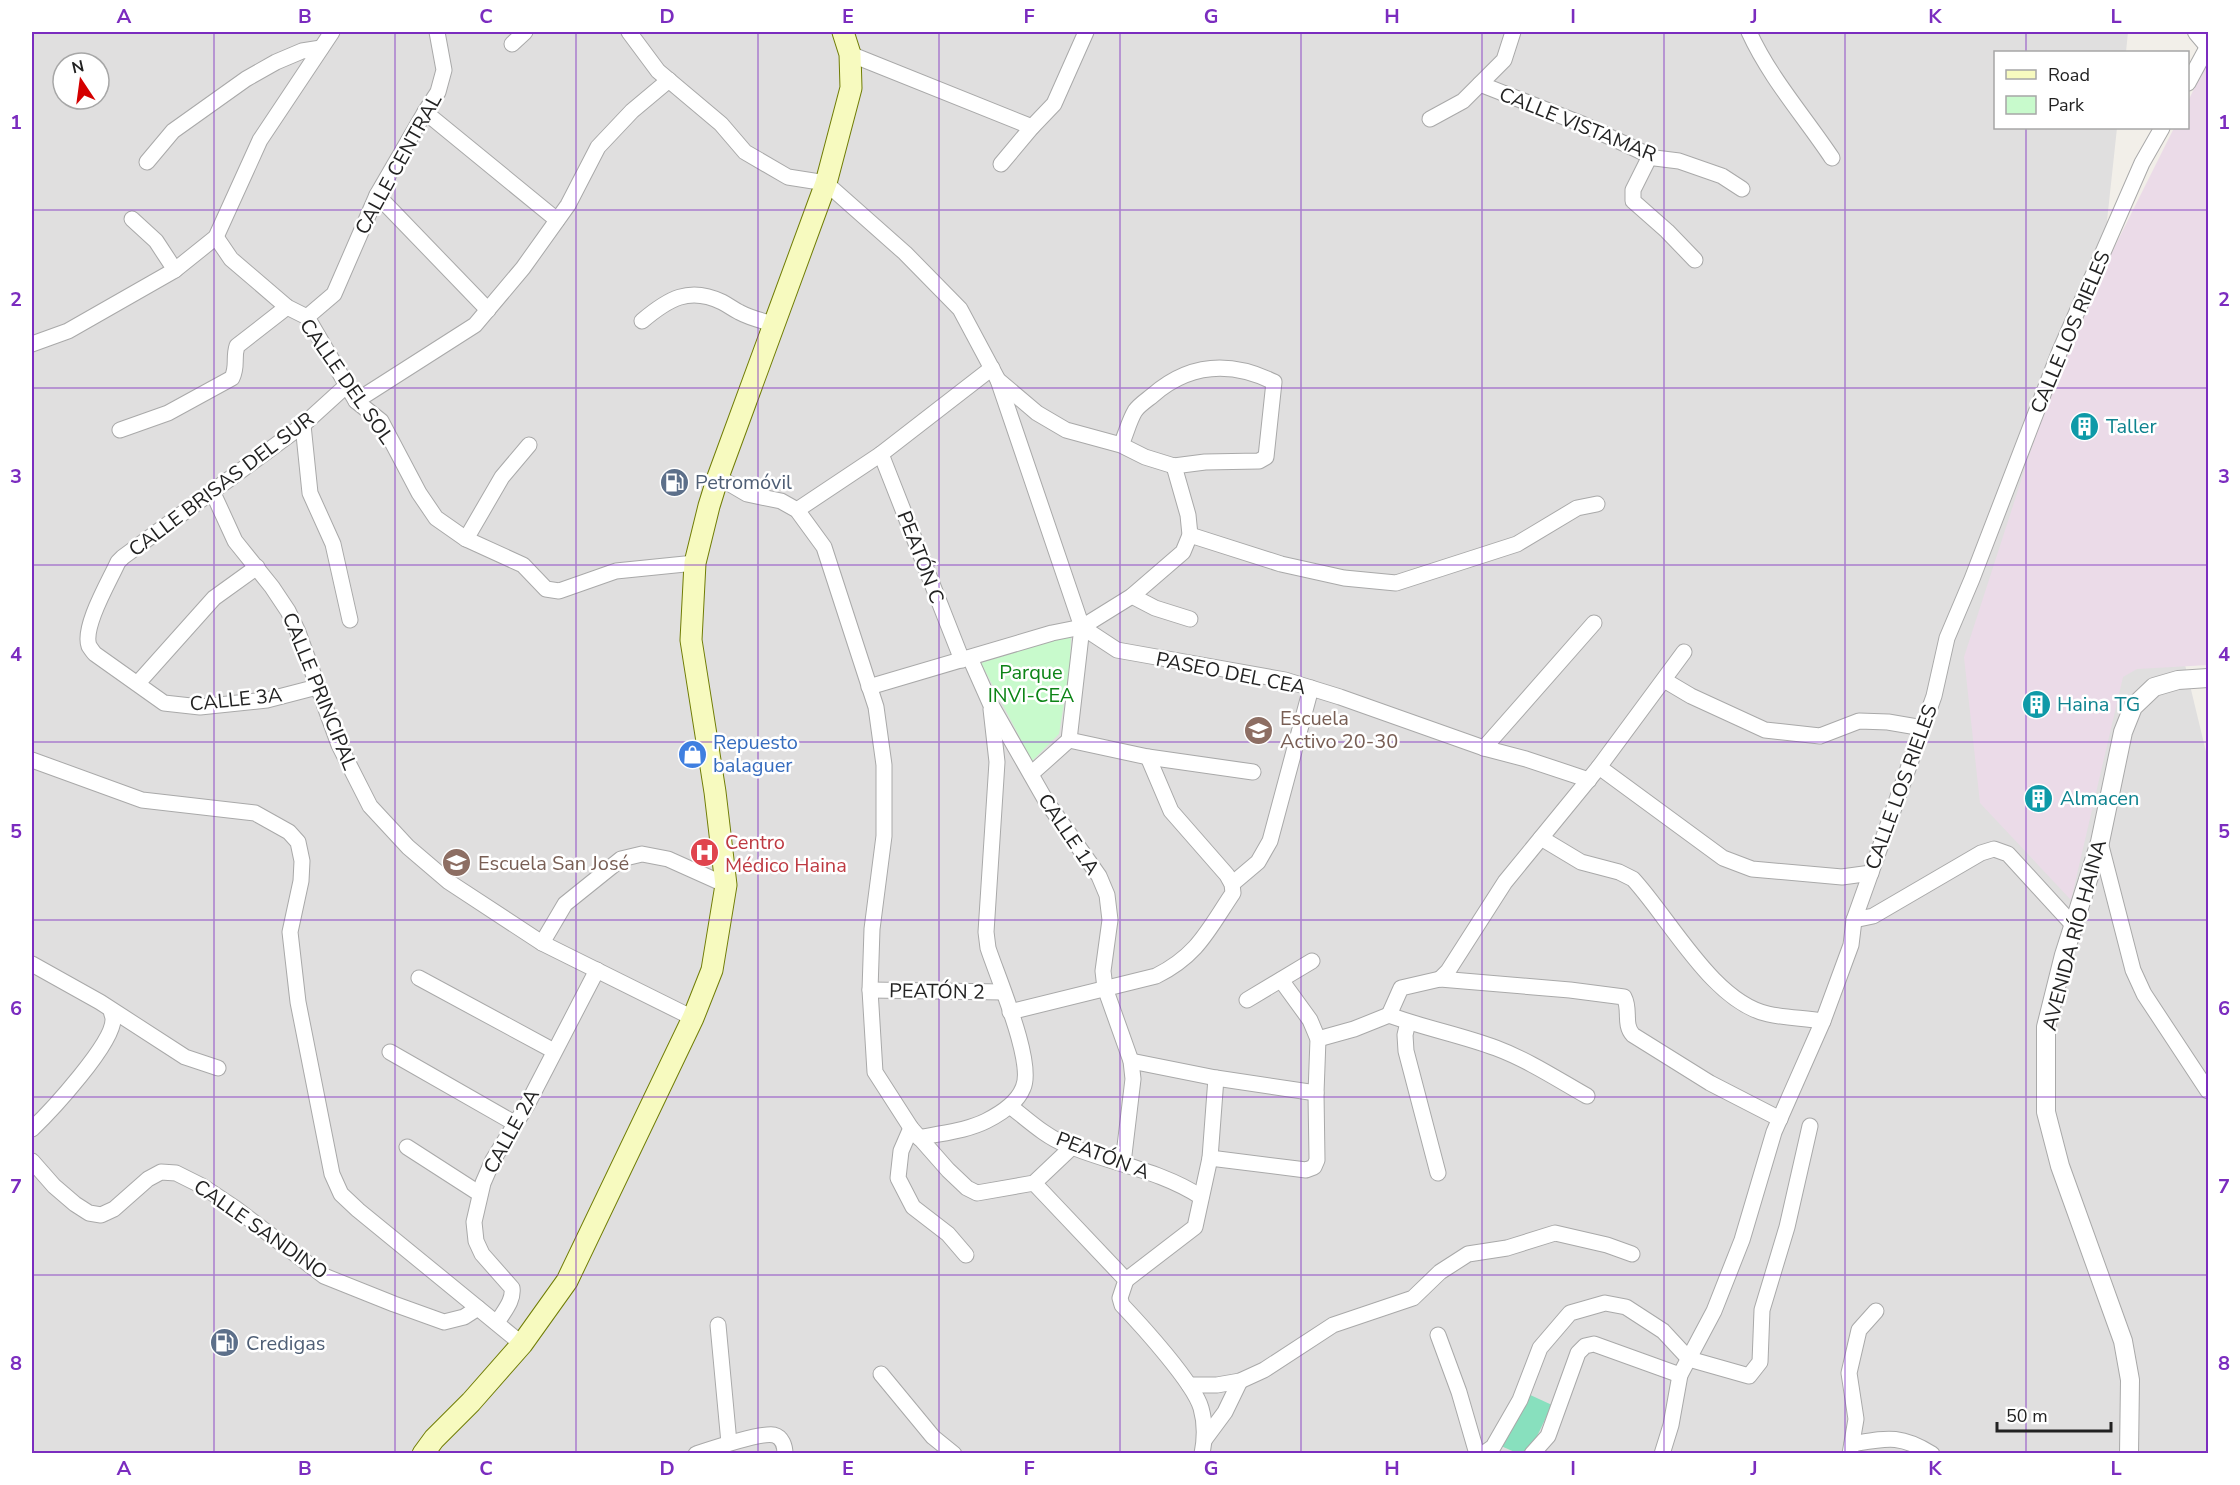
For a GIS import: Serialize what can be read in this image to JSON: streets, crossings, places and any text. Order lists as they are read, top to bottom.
{
  "streets": {
    "street": [
      "CALLE VISTAMAR",
      "CALLE CENTRAL",
      "CALLE LOS RIELES",
      "CALLE DEL SOL",
      "CALLE BRISAS DEL SUR",
      "PEATÓN C",
      "PASEO DEL CEA",
      "CALLE PRINCIPAL",
      "CALLE 3A",
      "CALLE 1A",
      "AVENIDA RÍO HAINA",
      "PEATÓN 2",
      "CALLE 2A",
      "PEATÓN A",
      "CALLE SANDINO"
    ]
  },
  "crossings": [
    ["CALLE CENTRAL", "CALLE DEL SOL"],
    ["CALLE DEL SOL", "CALLE BRISAS DEL SUR"],
    ["CALLE BRISAS DEL SUR", "CALLE PRINCIPAL"],
    ["CALLE BRISAS DEL SUR", "CALLE 3A"],
    ["PEATÓN C", "CALLE 1A"],
    ["CALLE PRINCIPAL", "CALLE 3A"],
    ["CALLE PRINCIPAL", "CALLE 2A"],
    ["CALLE 1A", "PEATÓN A"],
    ["PEATÓN 2", "PEATÓN A"]
  ],
  "parks": ["Parque INVI-CEA"],
  "places": {
    "building": ["Taller", "Haina TG", "Almacen"],
    "fuel station": ["Petromóvil", "Credigas"],
    "school or university": ["Escuela Activo 20-30", "Escuela San José"],
    "shop": ["Repuesto balaguer"],
    "hospital": ["Centro Médico Haina"]
  },
  "legend": ["Road", "Park"],
  "scale_bar": "50 m",
  "north": "top",
  "grid": {
    "columns": [
      "A",
      "B",
      "C",
      "D",
      "E",
      "F",
      "G",
      "H",
      "I",
      "J",
      "K",
      "L"
    ],
    "rows": [
      "1",
      "2",
      "3",
      "4",
      "5",
      "6",
      "7",
      "8"
    ]
  }
}
